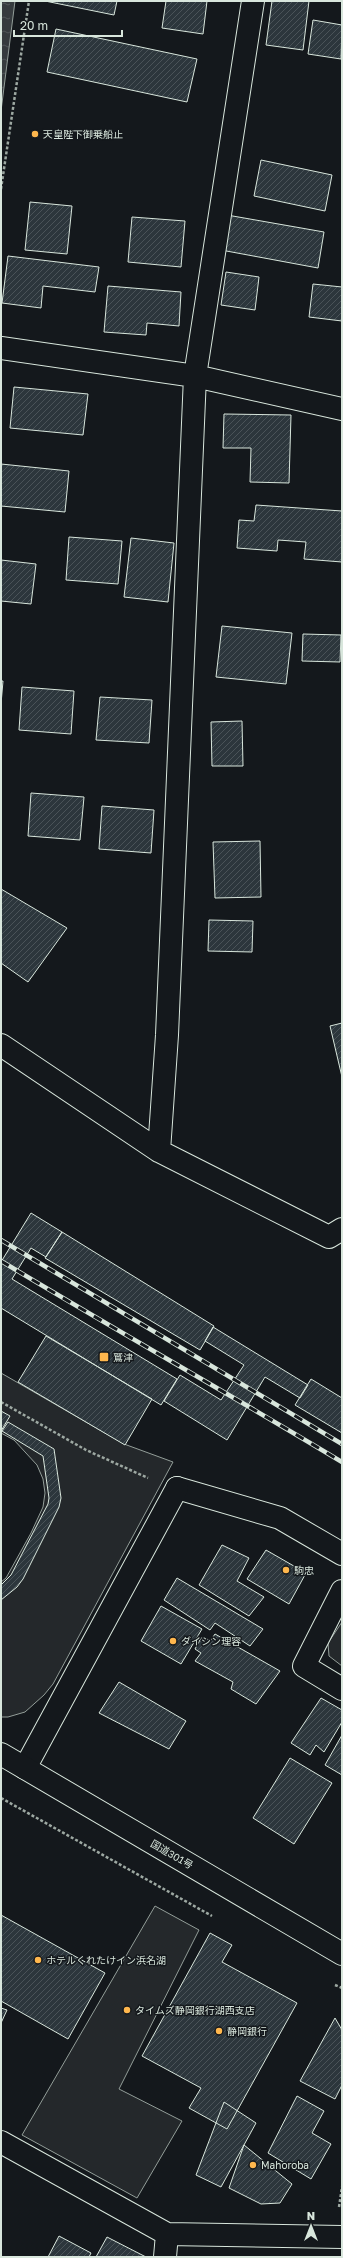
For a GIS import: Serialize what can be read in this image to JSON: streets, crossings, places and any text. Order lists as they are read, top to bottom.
{
  "streets": {
    "main road": ["国道301号"]
  },
  "places": {
    "other": [
      "天皇陛下御乗船止",
      "駒忠",
      "ダイシン理容",
      "ホテルくれたけイン浜名湖",
      "タイムズ静岡銀行湖西支店",
      "静岡銀行",
      "Mahoroba"
    ],
    "transit": ["鷲津"]
  },
  "scale_bar": "20 m",
  "north": "top"
}
